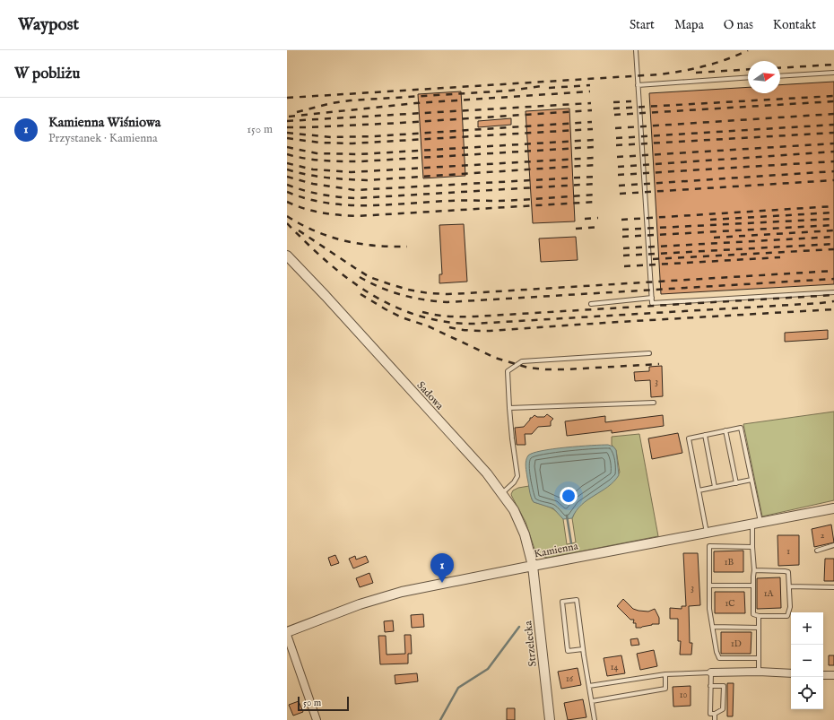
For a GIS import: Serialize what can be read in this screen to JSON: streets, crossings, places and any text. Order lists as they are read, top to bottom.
{
  "streets": {
    "street": ["Sadowa", "Kamienna", "Strzelecka"]
  },
  "crossings": [
    ["Sadowa", "Kamienna"],
    ["Sadowa", "Strzelecka"],
    ["Kamienna", "Strzelecka"]
  ],
  "house_numbers": [
    "3",
    "2",
    "1",
    "1B",
    "3",
    "1A",
    "1C",
    "1D",
    "14",
    "16",
    "10"
  ],
  "scale_bar": "50 m",
  "north": "right",
  "page": {
    "header": "Waypost",
    "nav": [
      "Start",
      "Mapa",
      "O nas",
      "Kontakt"
    ],
    "heading": "W pobliżu",
    "list": [
      {
        "mark": "1",
        "name": "Kamienna Wiśniowa",
        "note": "Przystanek · Kamienna",
        "value": "150 m"
      }
    ],
    "pins": "1",
    "map_buttons": ["+", "−"],
    "scale": "50 m"
  }
}
